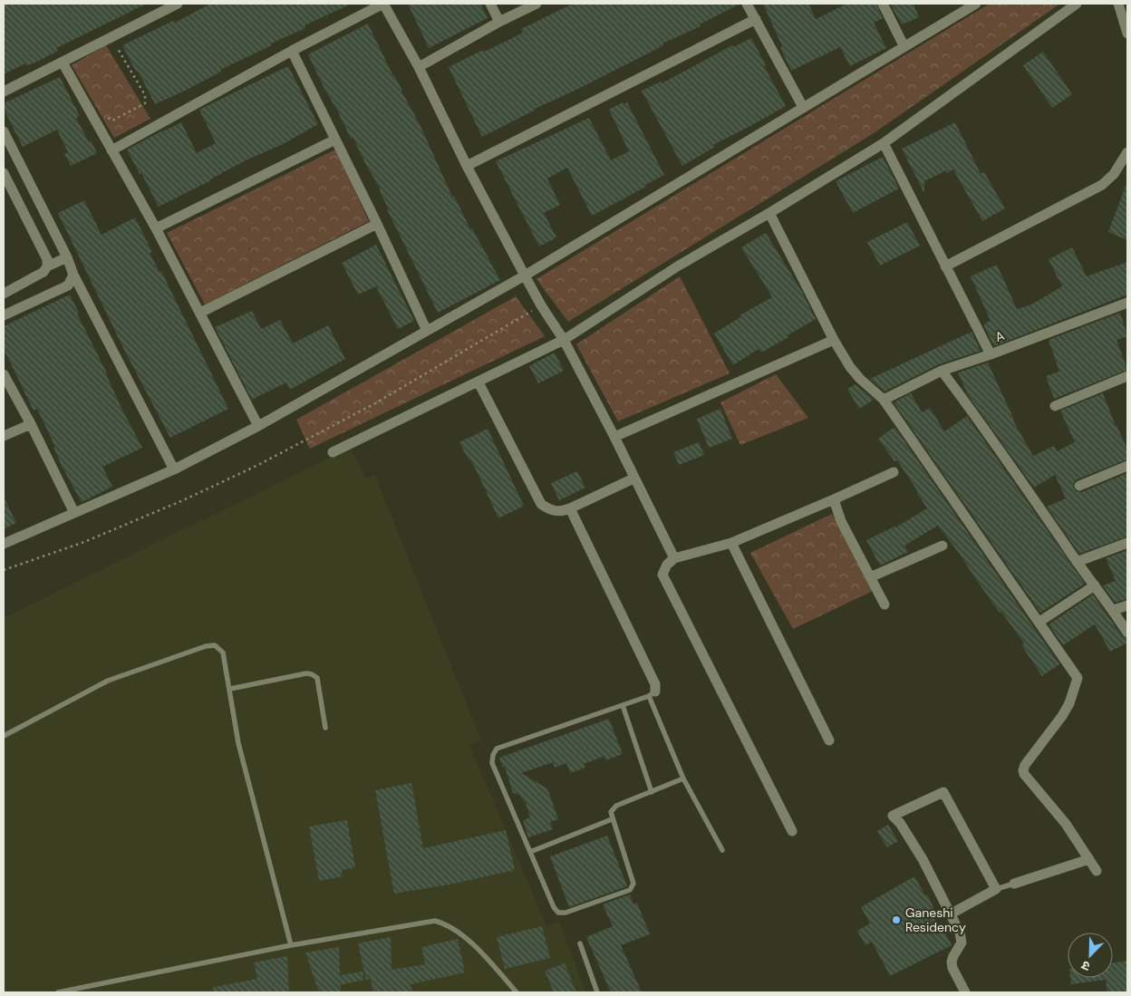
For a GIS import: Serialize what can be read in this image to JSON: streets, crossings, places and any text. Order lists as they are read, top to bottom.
{
  "streets": {
    "street": ["A"]
  },
  "places": ["Ganeshi Residency"],
  "north": "bottom left"
}
